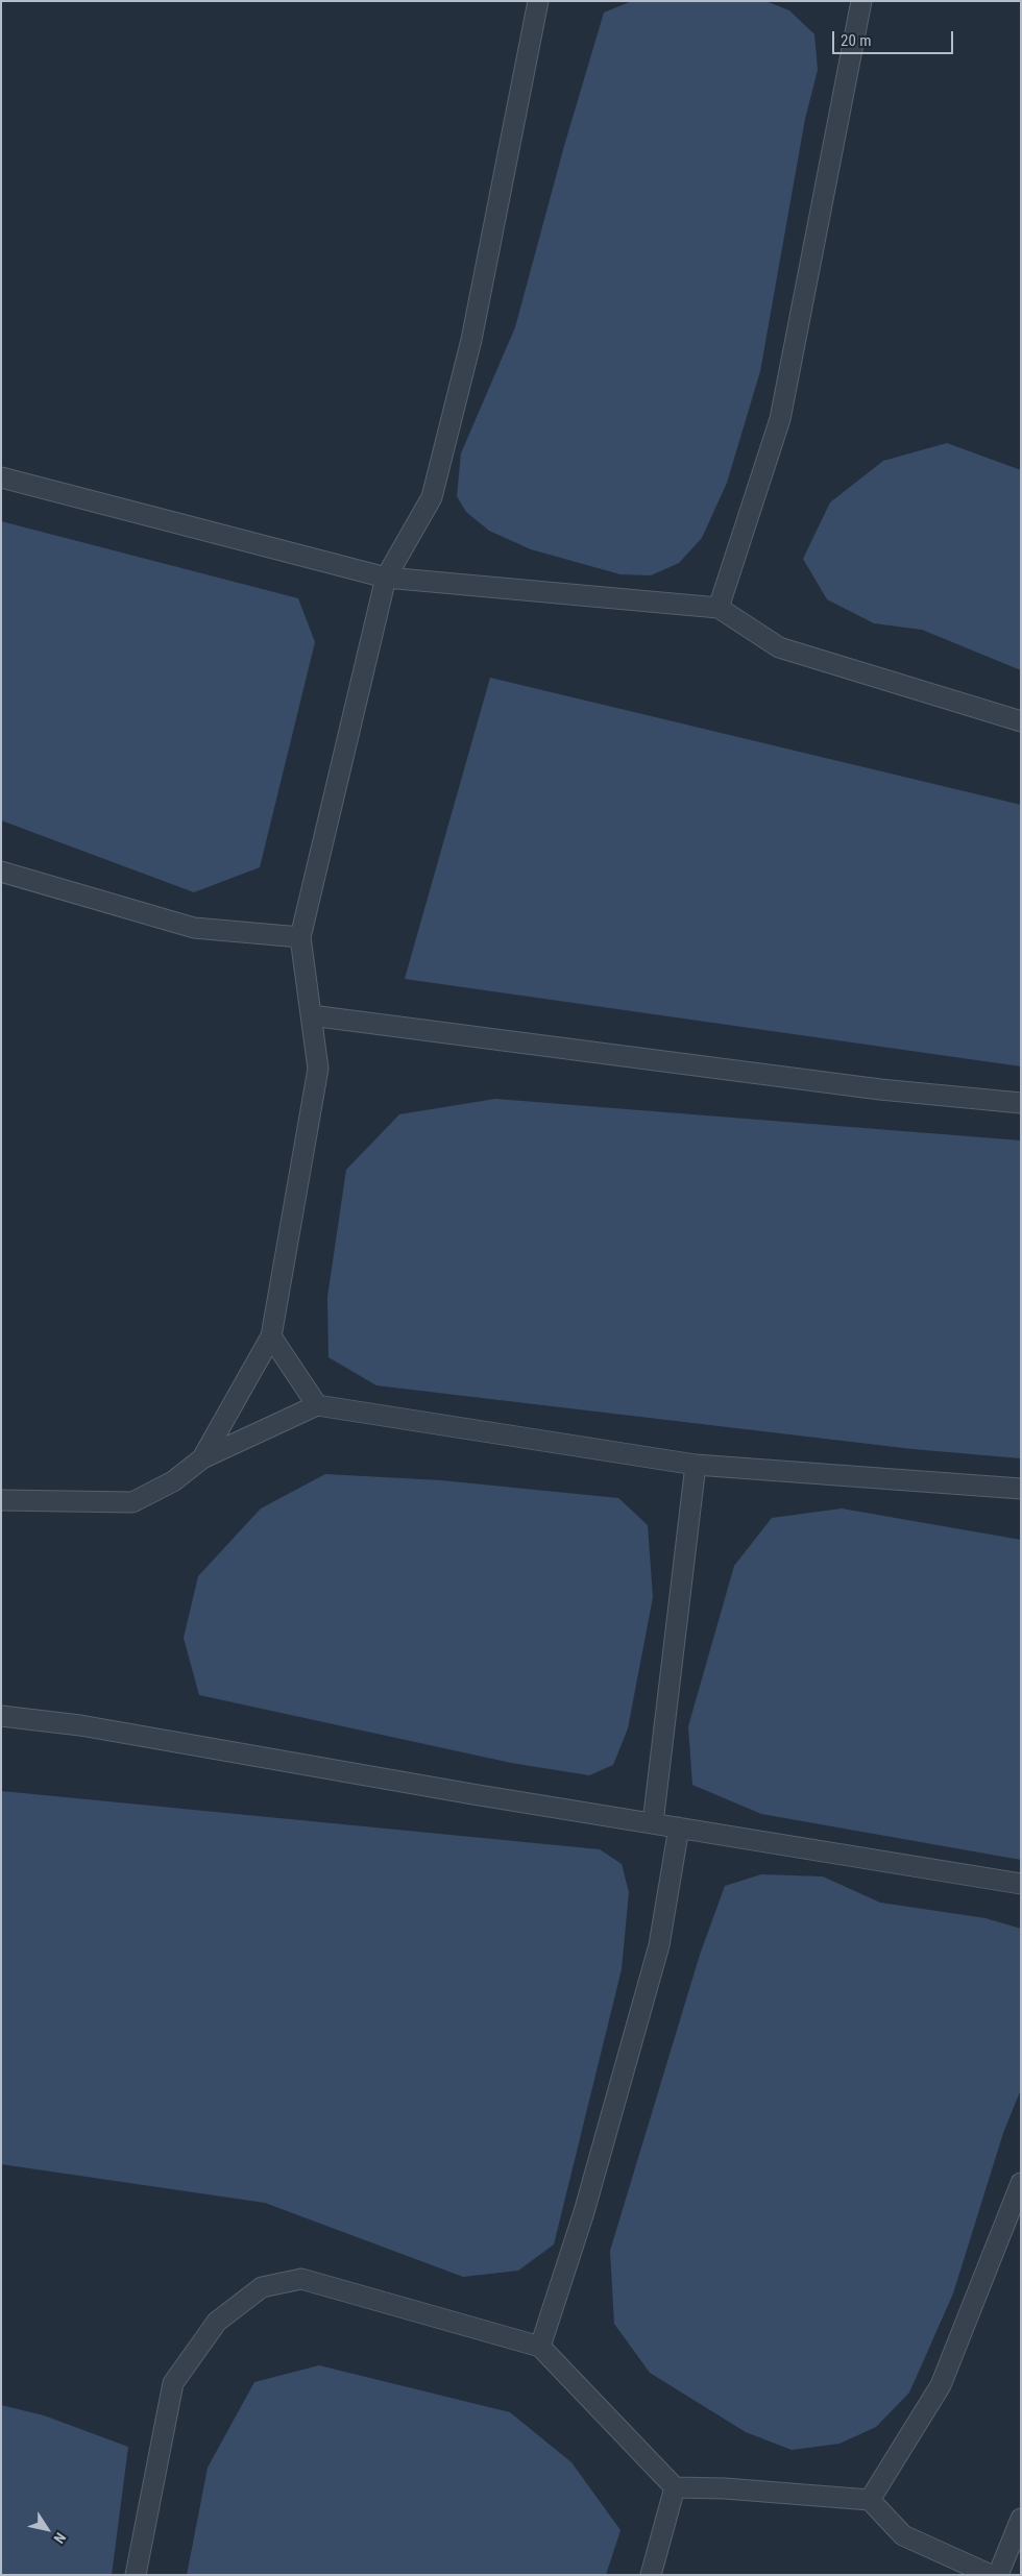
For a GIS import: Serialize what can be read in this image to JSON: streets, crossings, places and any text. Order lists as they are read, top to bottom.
{
  "scale_bar": "20 m",
  "north": "bottom right"
}
